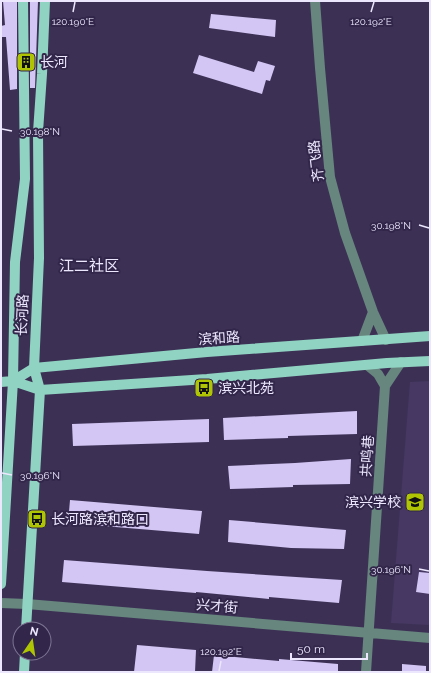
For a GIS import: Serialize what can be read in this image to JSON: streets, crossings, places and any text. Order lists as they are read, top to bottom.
{
  "streets": {
    "main road": ["长河路", "滨和路"],
    "street": ["齐飞路", "共鸣巷", "兴才街"]
  },
  "crossings": [
    ["齐飞路", "滨和路"],
    ["长河路", "滨和路"],
    ["长河路", "兴才街"],
    ["滨和路", "共鸣巷"],
    ["共鸣巷", "兴才街"]
  ],
  "districts": ["江二社区"],
  "places": {
    "building": ["长河"],
    "bus stop": ["滨兴北苑", "长河路滨和路口"],
    "school or university": ["滨兴学校"]
  },
  "scale_bar": "50 m",
  "north": "top",
  "coordinates": [
    "120.190°E",
    "120.192°E",
    "30.198°N",
    "30.196°N"
  ]
}
